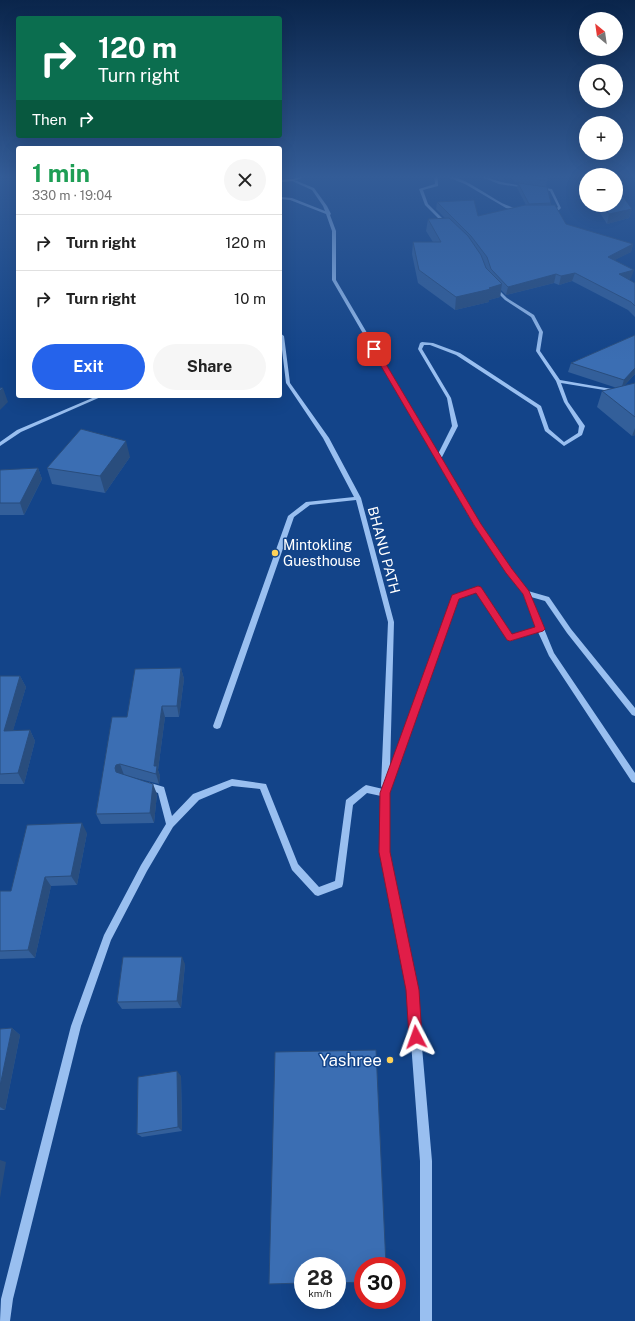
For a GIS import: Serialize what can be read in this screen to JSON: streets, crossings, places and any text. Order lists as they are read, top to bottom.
{
  "streets": {
    "street": ["BHANU PATH"]
  },
  "places": ["Mintokling Guesthouse", "Yashree"],
  "north": "top left",
  "page": {
    "map_buttons": ["+", "−"],
    "turn": ["120 m", "Turn right"],
    "then": "Then",
    "heading": ["1 min", "330 m · 19:04"],
    "list": [
      {
        "name": "Turn right",
        "value": "120 m"
      },
      {
        "name": "Turn right",
        "value": "10 m"
      }
    ],
    "buttons": ["Exit", "Share"],
    "speed": "28 km/h",
    "limit": "30"
  }
}
